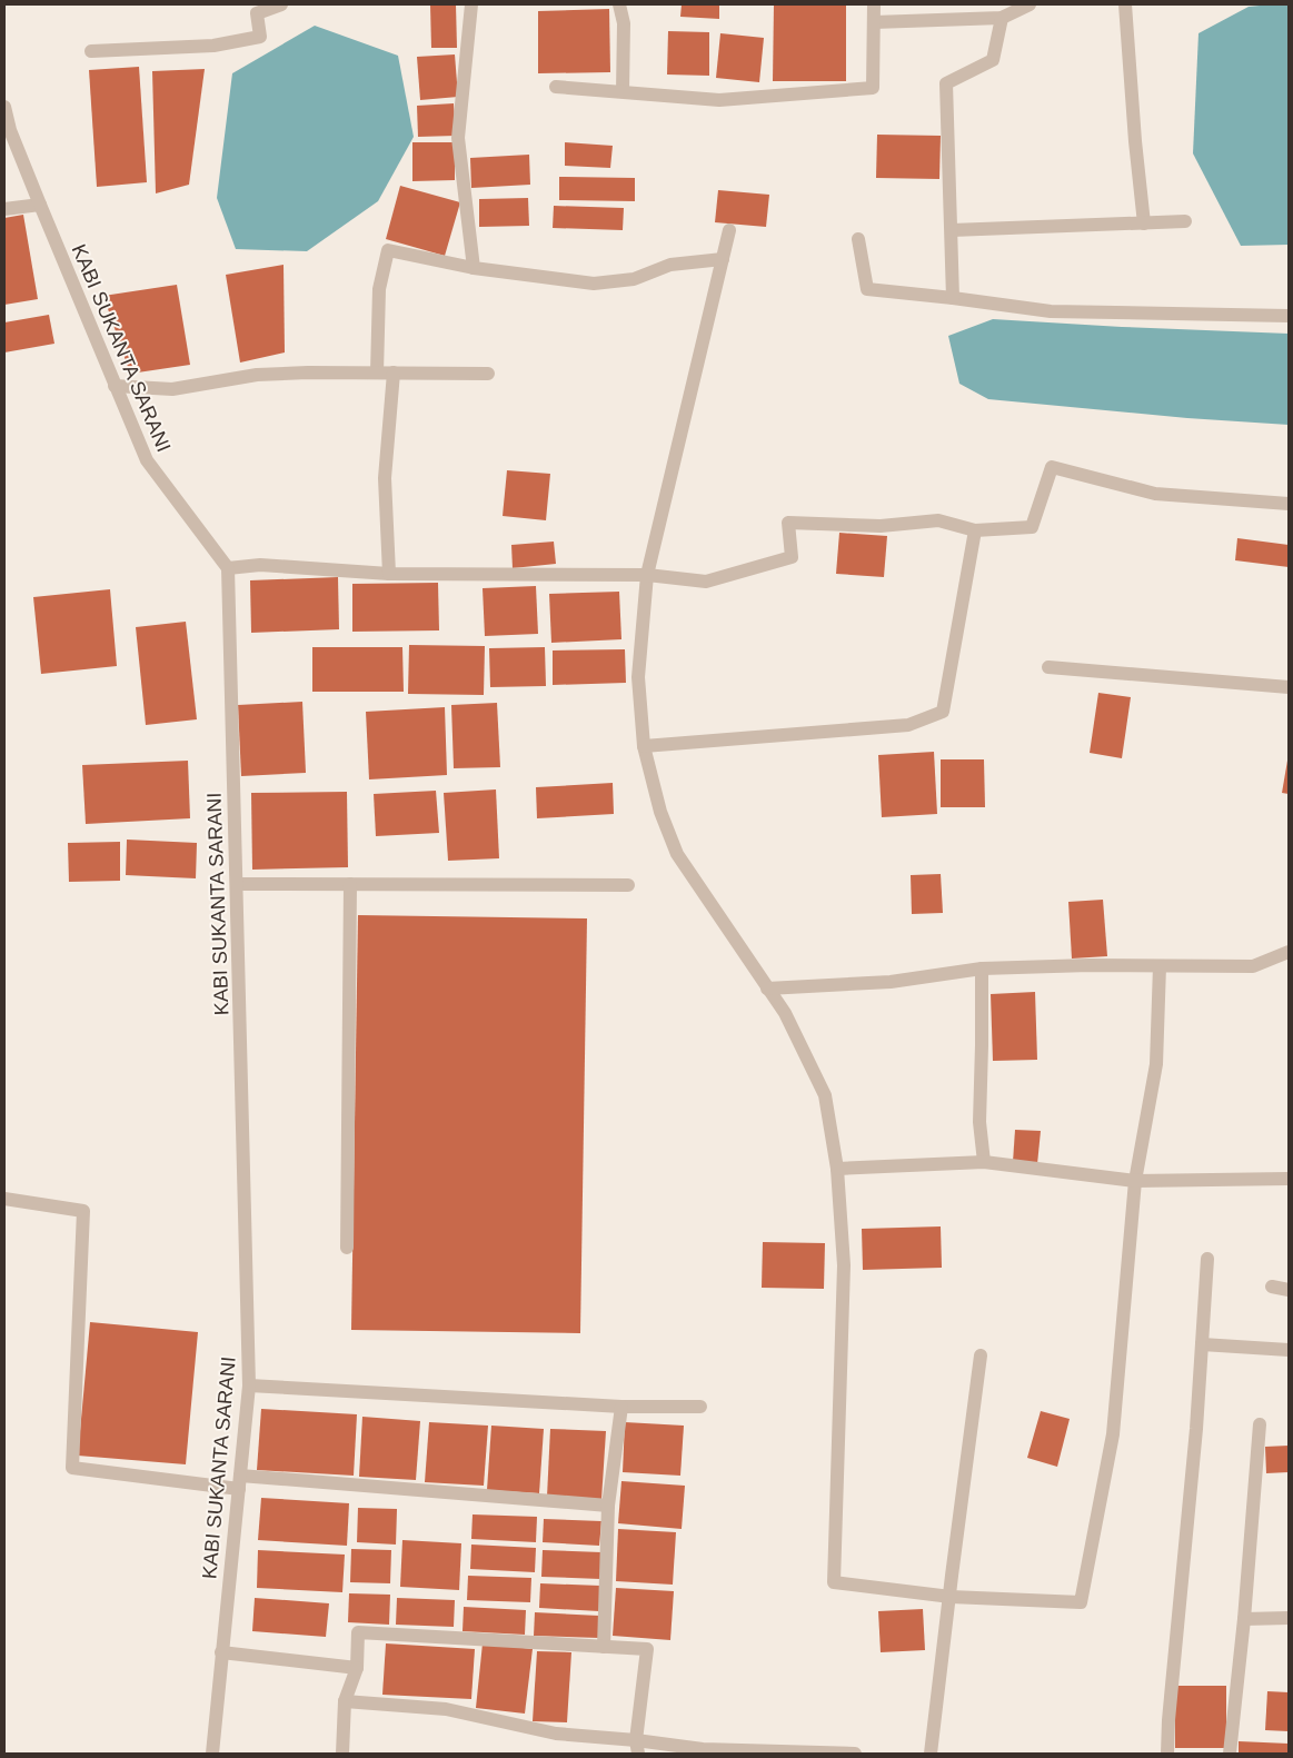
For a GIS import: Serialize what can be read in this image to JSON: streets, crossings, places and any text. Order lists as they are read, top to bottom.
{
  "streets": {
    "street": ["KABI SUKANTA SARANI"]
  }
}
